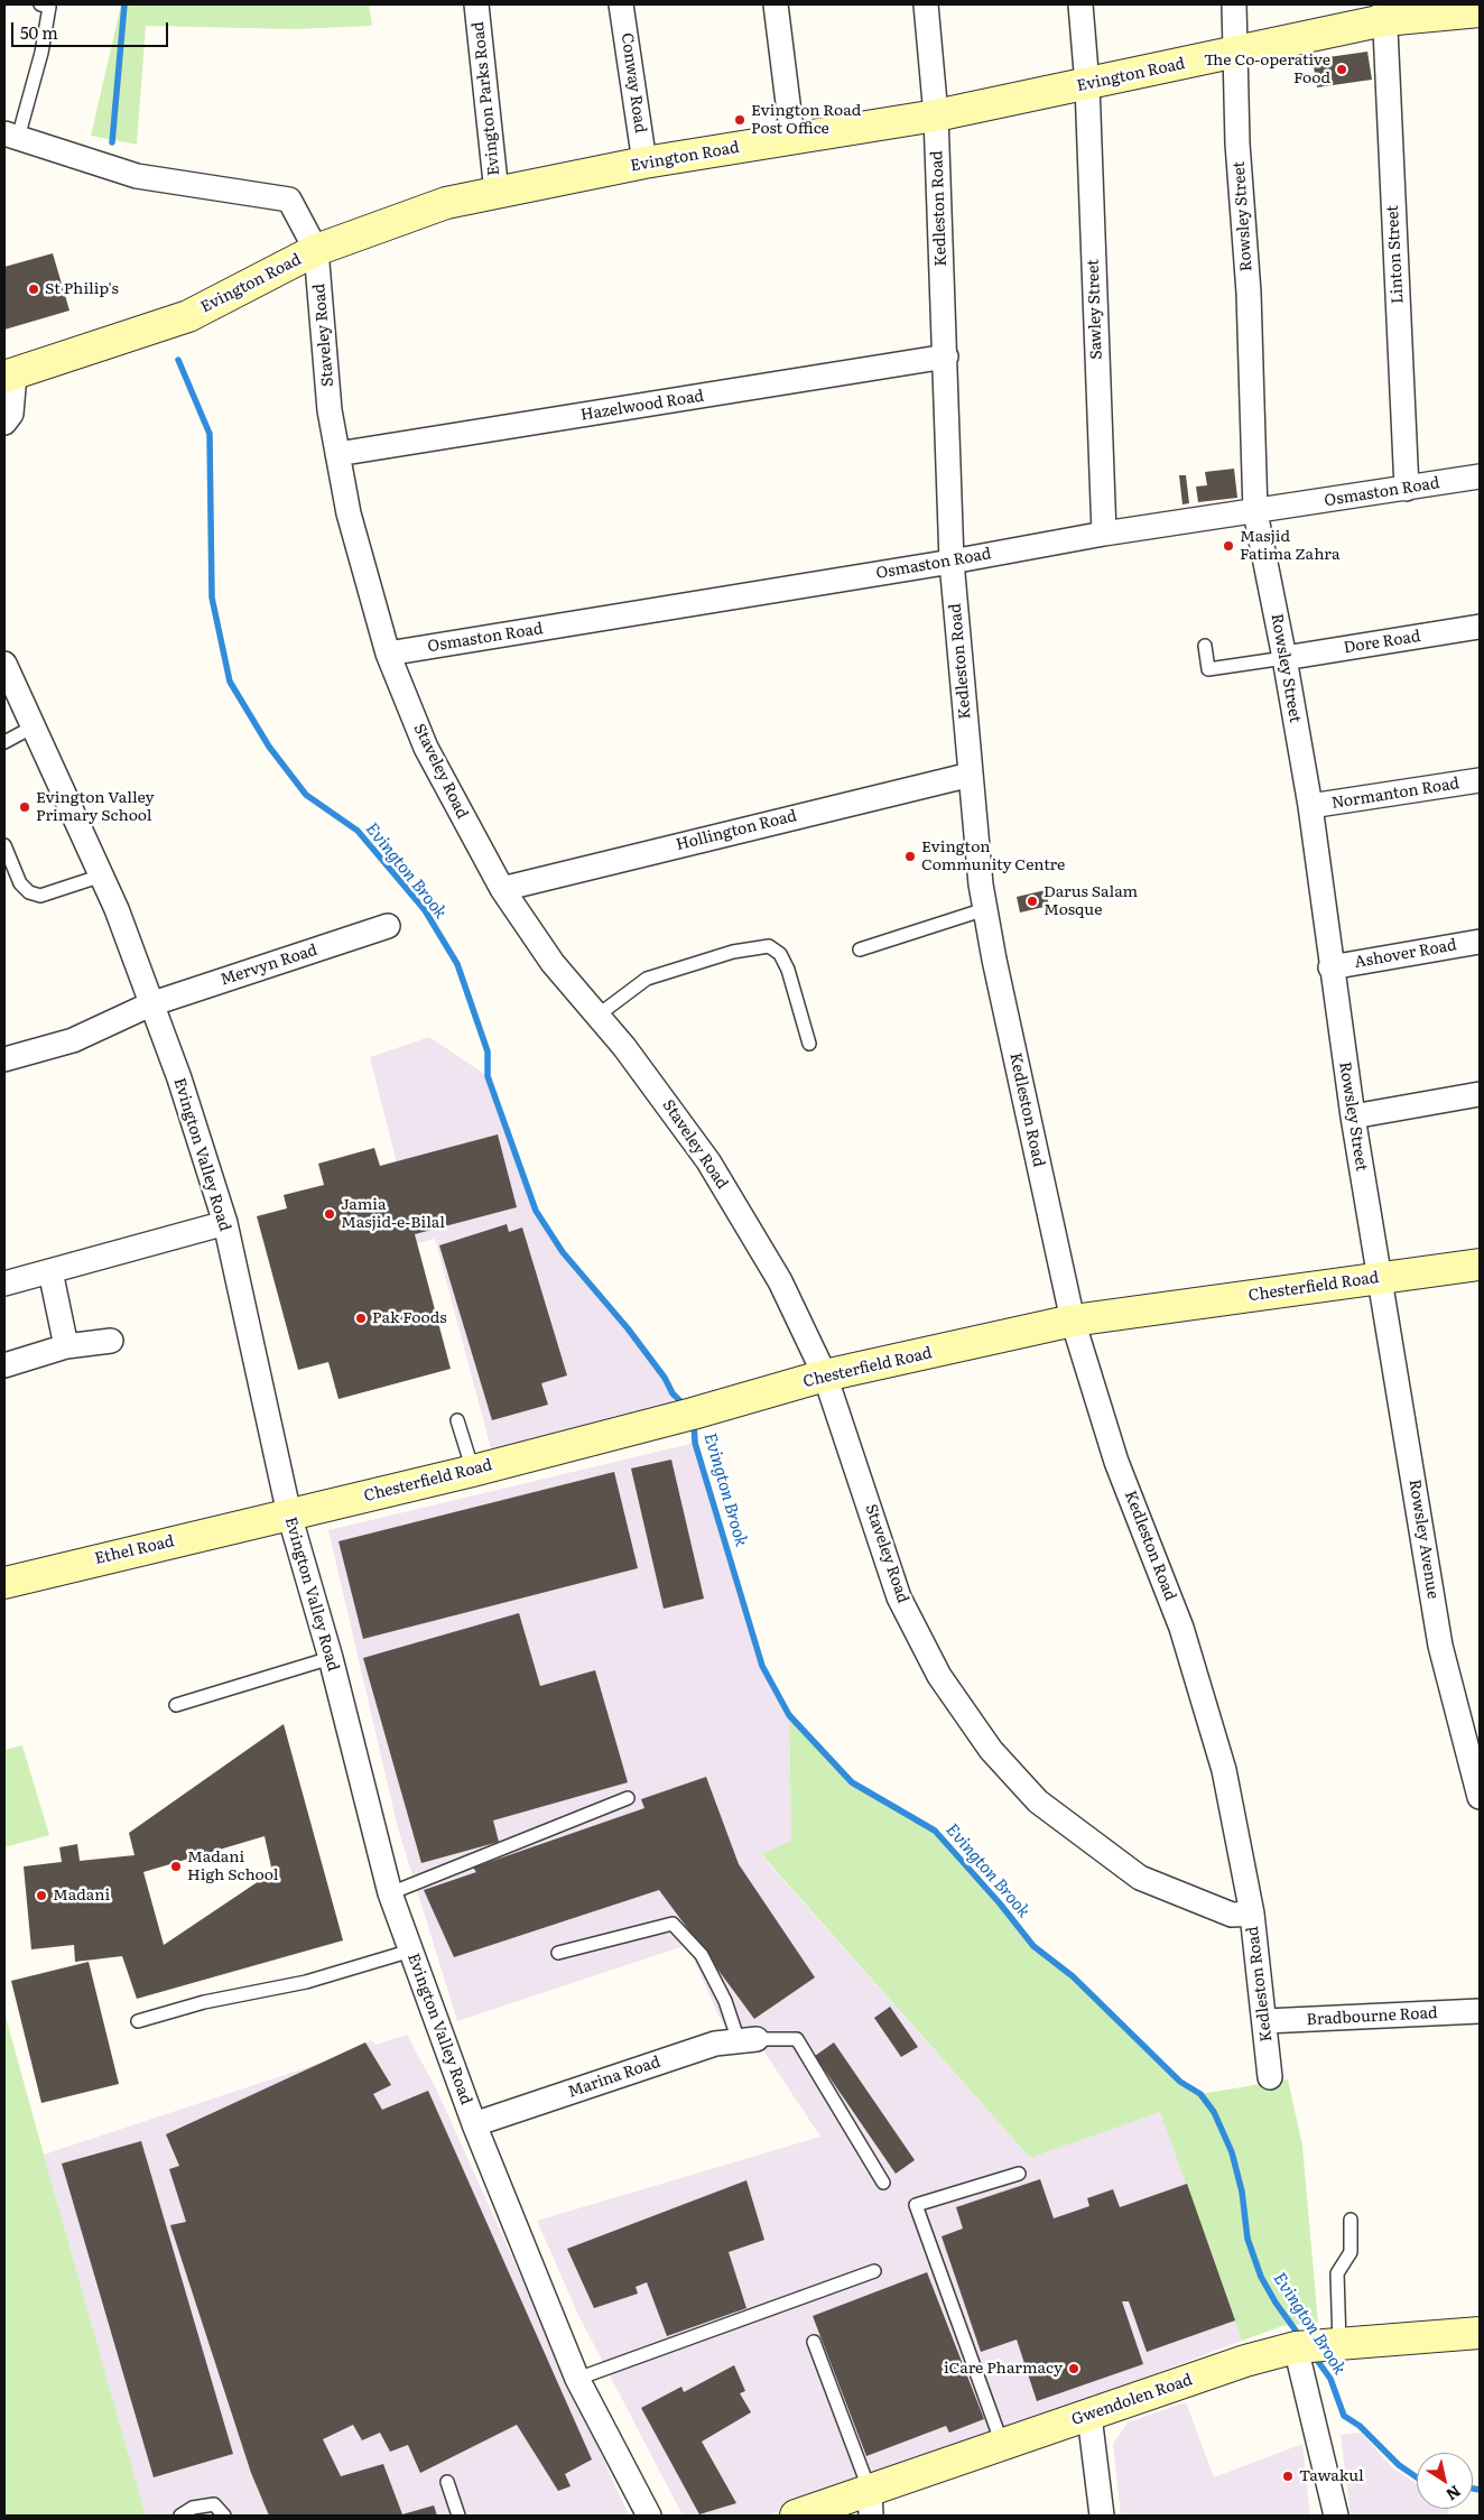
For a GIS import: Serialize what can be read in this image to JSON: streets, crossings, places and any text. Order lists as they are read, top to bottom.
{
  "streets": {
    "street": [
      "Evington Road",
      "Conway Road",
      "Evington Parks Road",
      "Kedleston Road",
      "Rowsley Street",
      "Linton Street",
      "Sawley Street",
      "Staveley Road",
      "Hazelwood Road",
      "Osmaston Road",
      "Dore Road",
      "Normanton Road",
      "Hollington Road",
      "Ashover Road",
      "Mervyn Road",
      "Evington Valley Road",
      "Chesterfield Road",
      "Rowsley Avenue",
      "Ethel Road",
      "Bradbourne Road",
      "Marina Road",
      "Gwendolen Road"
    ]
  },
  "crossings": [
    ["Evington Road", "Conway Road"],
    ["Evington Road", "Evington Parks Road"],
    ["Evington Road", "Kedleston Road"],
    ["Evington Road", "Rowsley Street"],
    ["Evington Road", "Linton Street"],
    ["Evington Road", "Sawley Street"],
    ["Evington Road", "Staveley Road"],
    ["Kedleston Road", "Staveley Road"],
    ["Kedleston Road", "Hazelwood Road"],
    ["Kedleston Road", "Osmaston Road"],
    ["Kedleston Road", "Hollington Road"],
    ["Kedleston Road", "Chesterfield Road"],
    ["Kedleston Road", "Bradbourne Road"],
    ["Rowsley Street", "Osmaston Road"],
    ["Rowsley Street", "Dore Road"],
    ["Rowsley Street", "Normanton Road"],
    ["Rowsley Street", "Ashover Road"],
    ["Rowsley Street", "Chesterfield Road"],
    ["Rowsley Street", "Rowsley Avenue"],
    ["Linton Street", "Osmaston Road"],
    ["Sawley Street", "Osmaston Road"],
    ["Staveley Road", "Hazelwood Road"],
    ["Staveley Road", "Osmaston Road"],
    ["Staveley Road", "Hollington Road"],
    ["Staveley Road", "Chesterfield Road"],
    ["Mervyn Road", "Evington Valley Road"],
    ["Evington Valley Road", "Chesterfield Road"],
    ["Evington Valley Road", "Ethel Road"],
    ["Evington Valley Road", "Marina Road"],
    ["Chesterfield Road", "Rowsley Avenue"],
    ["Chesterfield Road", "Ethel Road"]
  ],
  "water": ["Evington Brook"],
  "places": [
    "The Co-operative Food",
    "Evington Road Post Office",
    "St Philip's",
    "Masjid Fatima Zahra",
    "Evington Valley Primary School",
    "Evington Community Centre",
    "Darus Salam Mosque",
    "Jamia Masjid-e-Bilal",
    "Pak Foods",
    "Madani High School",
    "Madani",
    "iCare Pharmacy",
    "Tawakul"
  ],
  "scale_bar": "50 m",
  "north": "bottom right"
}
